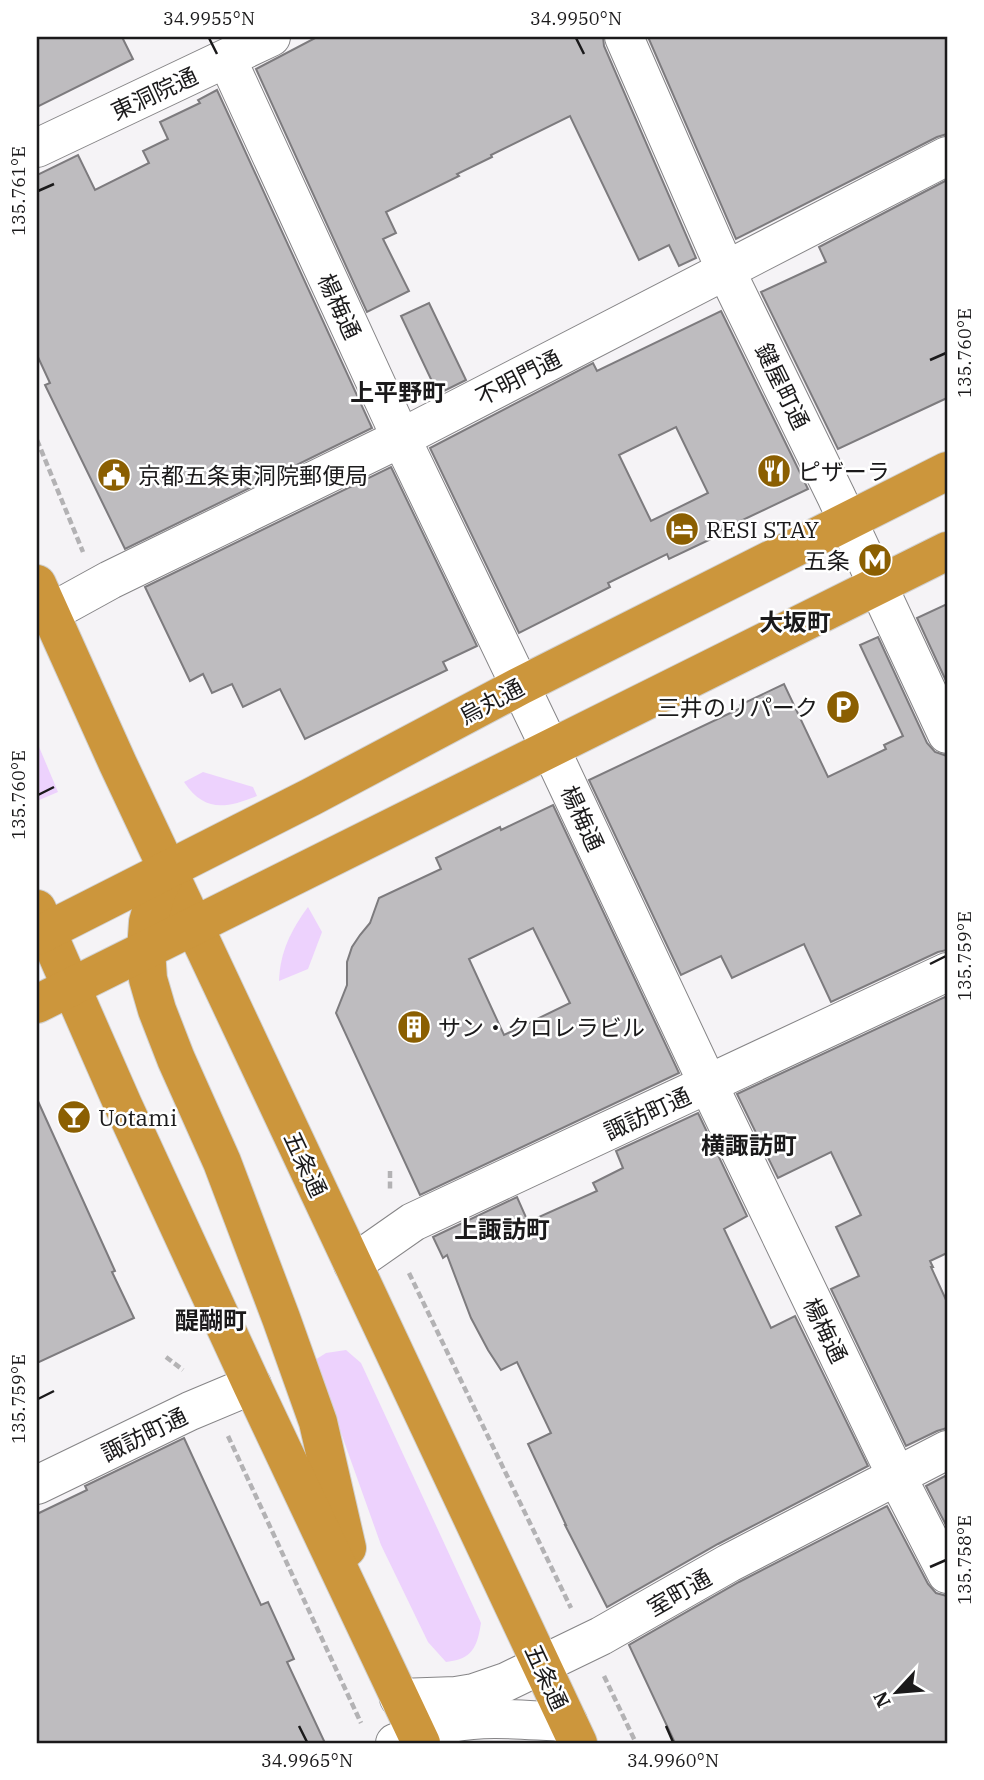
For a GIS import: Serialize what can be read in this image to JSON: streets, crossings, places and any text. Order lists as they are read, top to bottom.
{
  "streets": {
    "highway": ["烏丸通", "五条通"],
    "street": [
      "東洞院通",
      "楊梅通",
      "不明門通",
      "鍵屋町通",
      "諏訪町通",
      "室町通"
    ]
  },
  "crossings": [
    ["東洞院通", "楊梅通"],
    ["楊梅通", "不明門通"],
    ["楊梅通", "烏丸通"],
    ["楊梅通", "諏訪町通"],
    ["楊梅通", "室町通"],
    ["不明門通", "鍵屋町通"],
    ["不明門通", "五条通"],
    ["鍵屋町通", "烏丸通"],
    ["烏丸通", "五条通"],
    ["諏訪町通", "五条通"],
    ["五条通", "室町通"]
  ],
  "districts": [
    "上平野町",
    "大坂町",
    "横諏訪町",
    "上諏訪町",
    "醍醐町"
  ],
  "places": {
    "restaurant": ["ピザーラ"],
    "public building": ["京都五条東洞院郵便局"],
    "hotel": ["RESI STAY"],
    "metro station": ["五条"],
    "parking": ["三井のリパーク"],
    "building": ["サン・クロレラビル"],
    "bar": ["Uotami"]
  },
  "north": "bottom left",
  "coordinates": [
    "34.9955°N",
    "34.9950°N",
    "135.761°E",
    "135.760°E",
    "135.759°E",
    "135.758°E",
    "34.9965°N",
    "34.9960°N"
  ]
}
